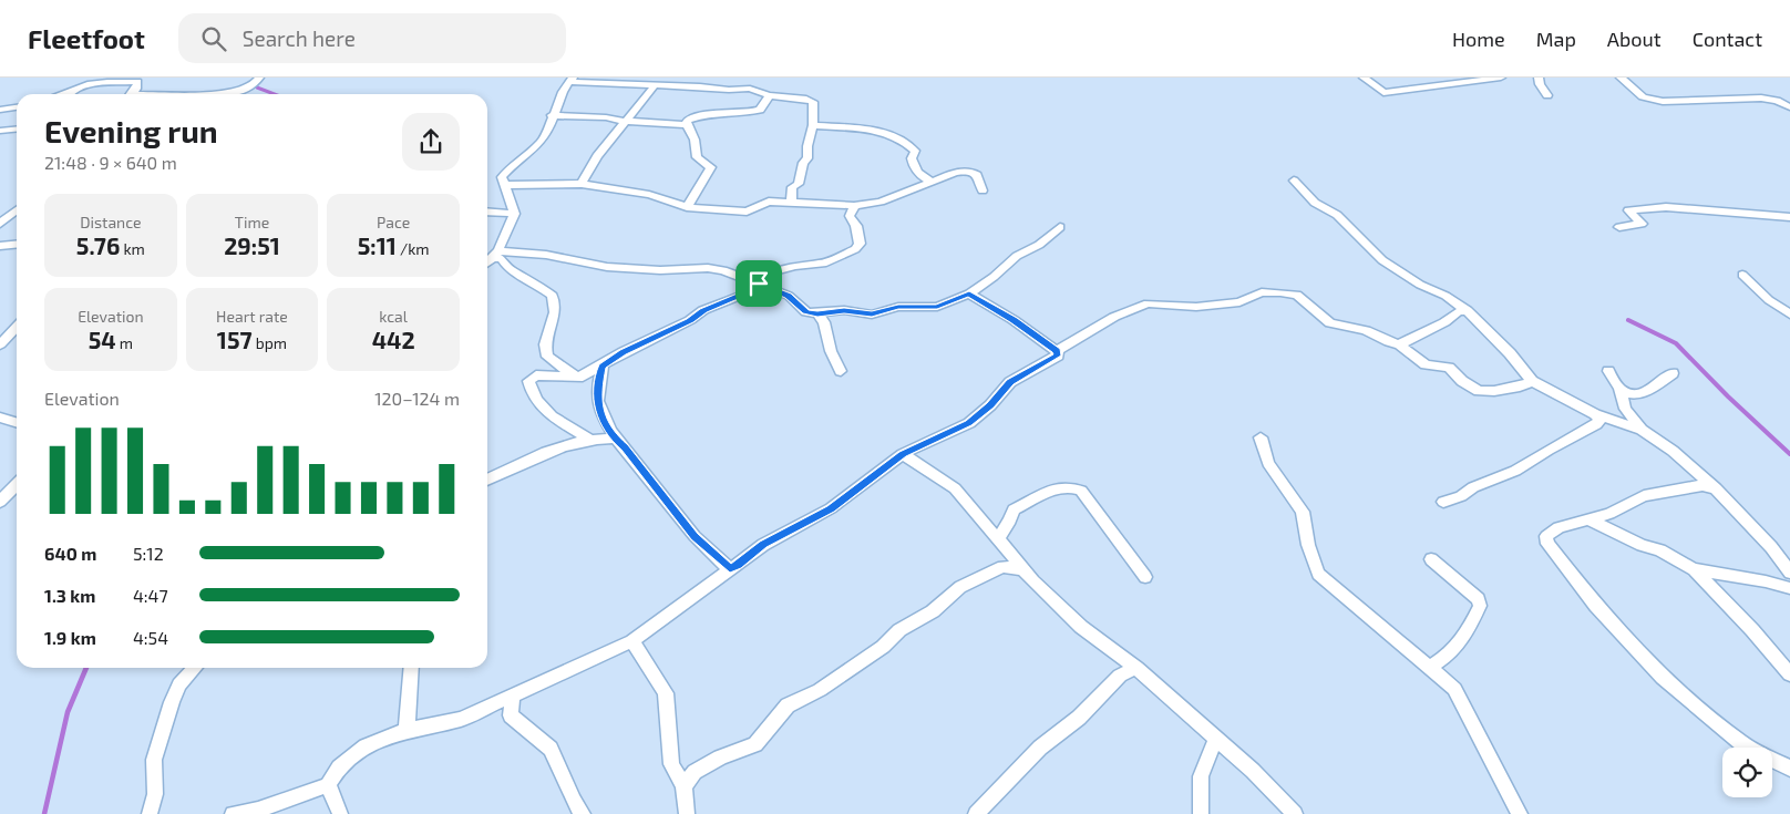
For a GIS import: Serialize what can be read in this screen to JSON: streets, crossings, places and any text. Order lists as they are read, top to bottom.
{
  "page": {
    "header": "Fleetfoot",
    "search": "Search here",
    "nav": [
      "Home",
      "Map",
      "About",
      "Contact"
    ],
    "heading": ["Evening run", "21:48 · 9 × 640 m"],
    "stats": [
      ["Distance", "5.76 km"],
      ["Time", "29:51"],
      ["Pace", "5:11 /km"],
      ["Elevation", "54 m"],
      ["Heart rate", "157 bpm"],
      ["kcal", "442"]
    ],
    "chart": ["Elevation", "120–124 m"],
    "list": [
      {
        "name": "640 m",
        "note": "5:12"
      },
      {
        "name": "1.3 km",
        "note": "4:47"
      },
      {
        "name": "1.9 km",
        "note": "4:54"
      }
    ]
  }
}
